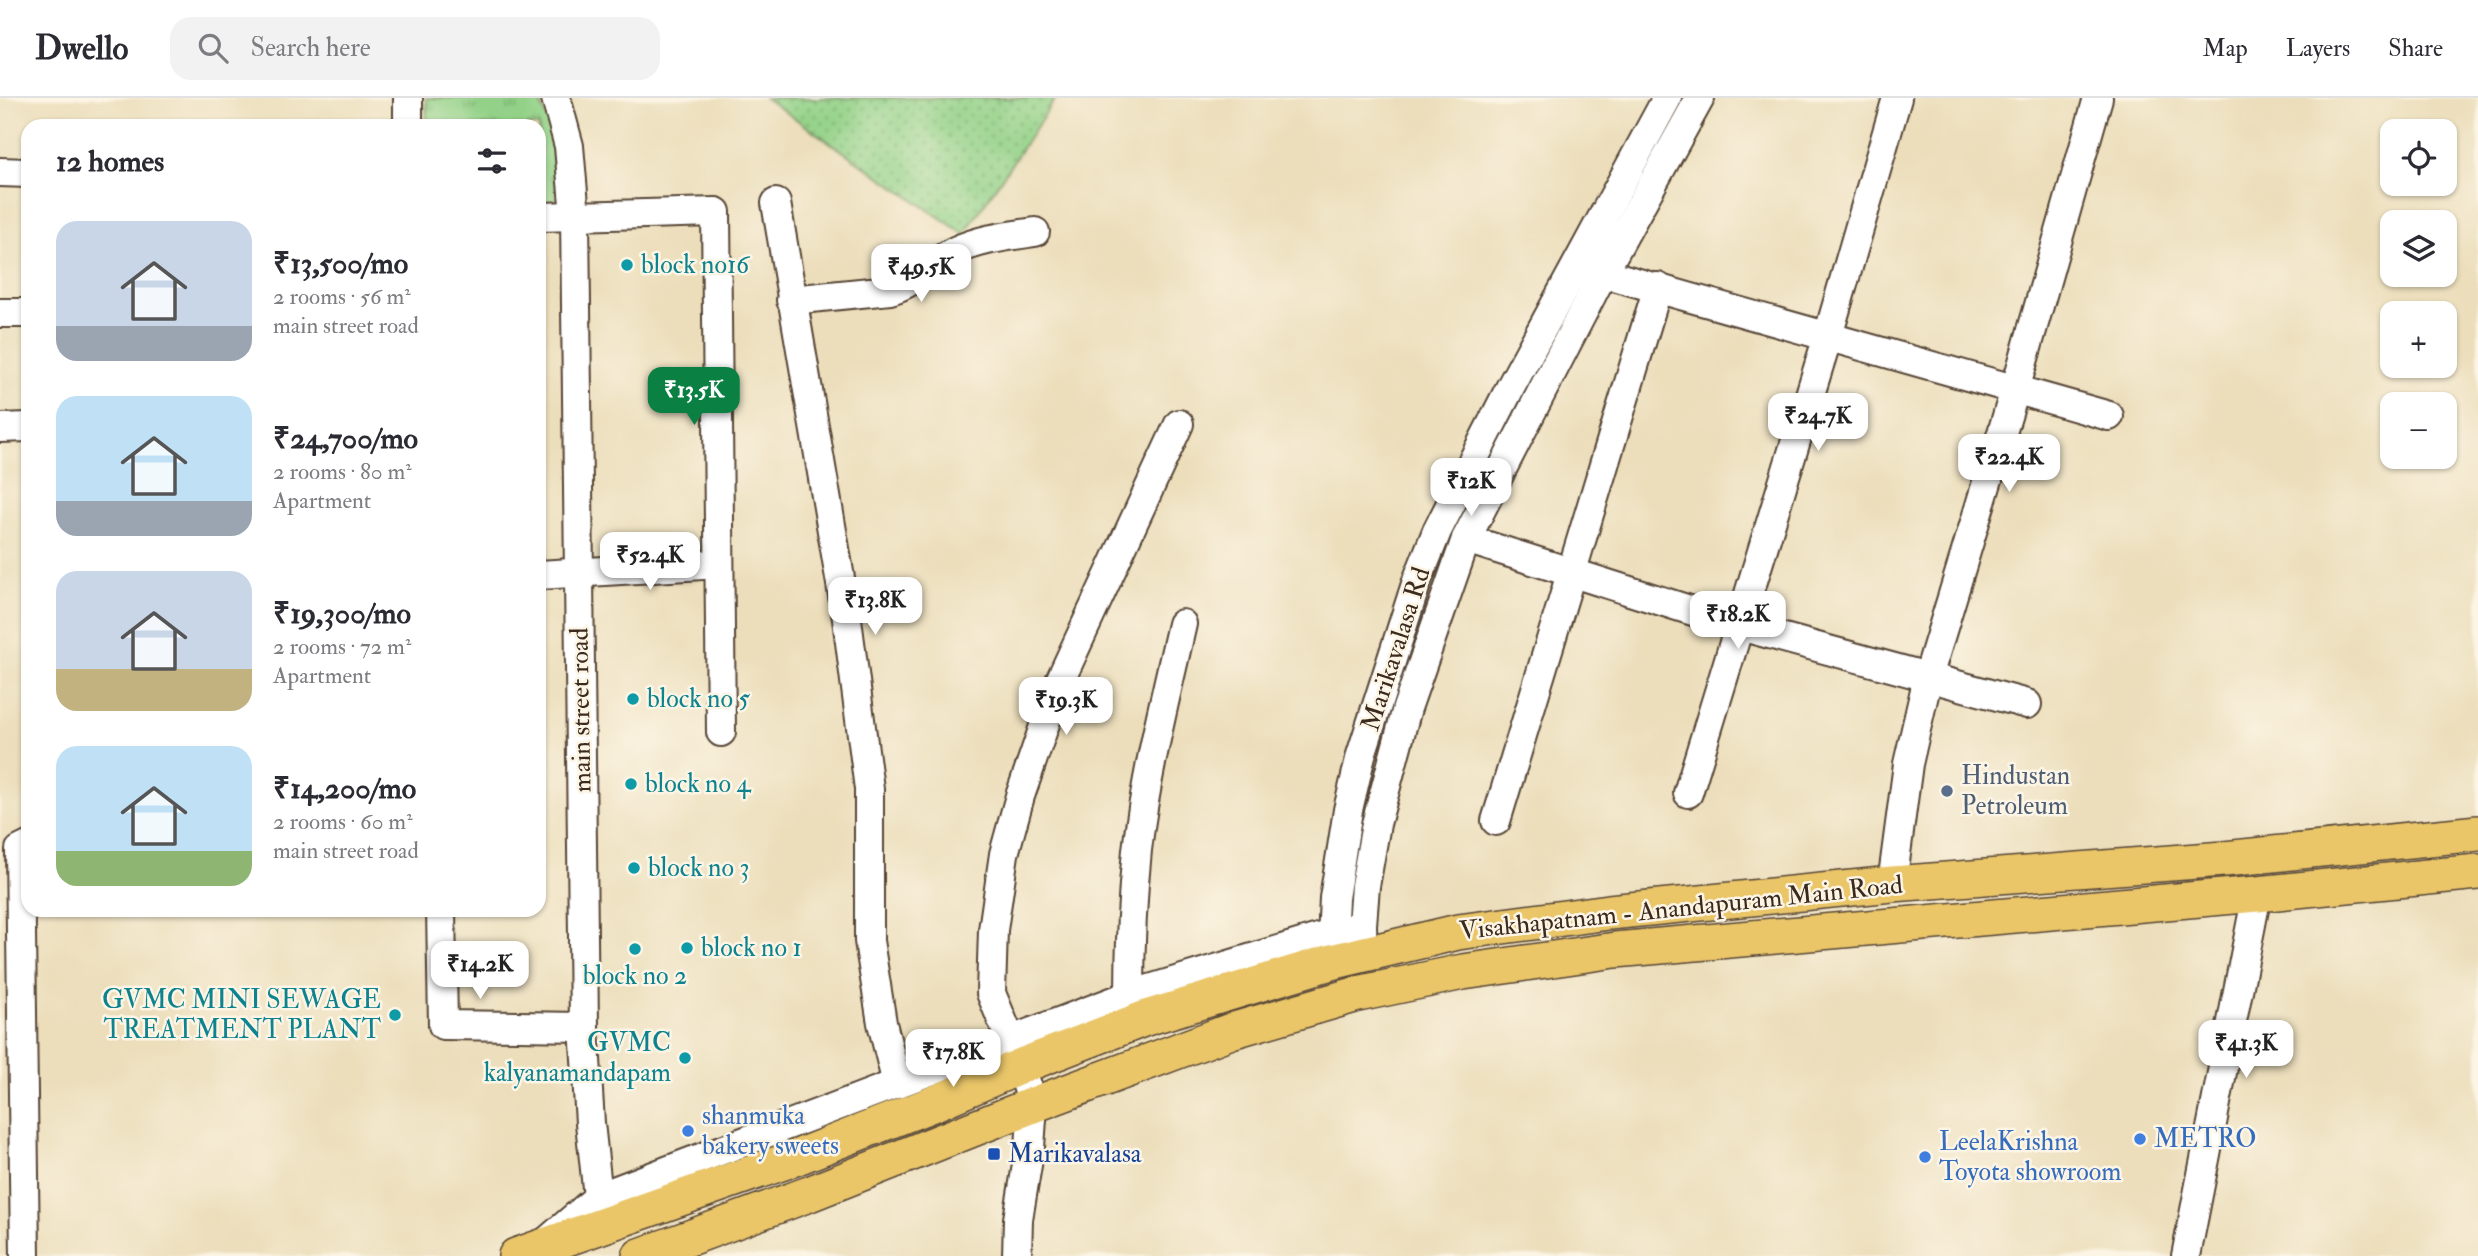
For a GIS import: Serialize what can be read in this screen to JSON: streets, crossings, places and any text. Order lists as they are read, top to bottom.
{
  "streets": {
    "main road": ["Visakhapatnam - Anandapuram Main Road"],
    "street": ["Marikavalasa Rd", "main street road"]
  },
  "crossings": [
    ["Marikavalasa Rd", "Visakhapatnam - Anandapuram Main Road"]
  ],
  "places": {
    "other": [
      "block no16",
      "block no 5",
      "block no 4",
      "Hindustan Petroleum",
      "block no 3",
      "block no 1",
      "block no 2",
      "GVMC MINI SEWAGE TREATMENT PLANT",
      "GVMC kalyanamandapam",
      "shanmuka bakery sweets",
      "METRO",
      "LeelaKrishna Toyota showroom"
    ],
    "transit": ["Marikavalasa"]
  },
  "page": {
    "header": "Dwello",
    "search": "Search here",
    "nav": ["Map", "Layers", "Share"],
    "map_buttons": ["+", "−"],
    "heading": "12 homes",
    "list": [
      {
        "name": "₹13,500/mo",
        "note": "2 rooms · 56 m² · main street road"
      },
      {
        "name": "₹24,700/mo",
        "note": "2 rooms · 80 m² · Apartment"
      },
      {
        "name": "₹19,300/mo",
        "note": "2 rooms · 72 m² · Apartment"
      },
      {
        "name": "₹14,200/mo",
        "note": "2 rooms · 60 m² · main street road"
      }
    ],
    "price": [
      "₹49.5K",
      "₹13.5K",
      "₹24.7K",
      "₹22.4K",
      "₹12K",
      "₹52.4K",
      "₹13.8K",
      "₹18.2K",
      "₹19.3K",
      "₹14.2K",
      "₹41.3K",
      "₹17.8K"
    ]
  }
}
